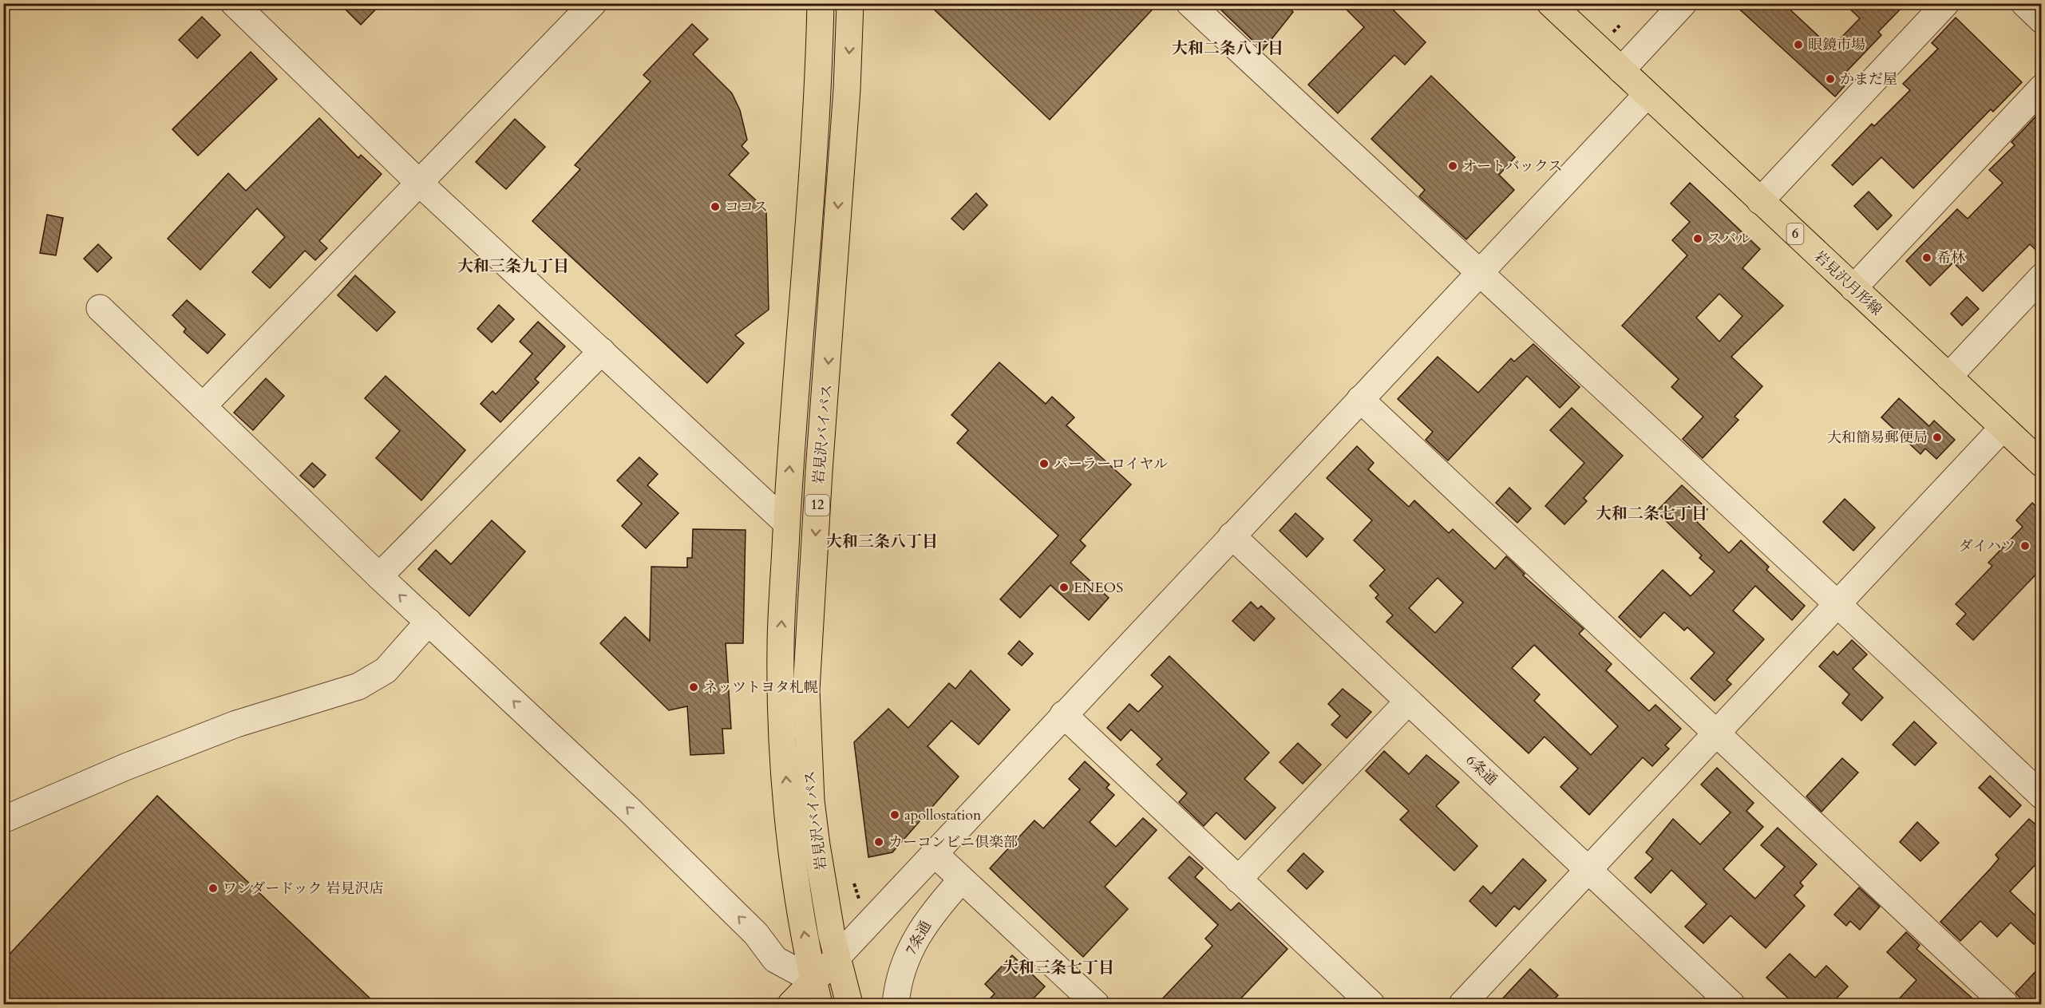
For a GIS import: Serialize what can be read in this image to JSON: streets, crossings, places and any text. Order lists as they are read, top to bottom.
{
  "streets": {
    "main road": [
      "6",
      "岩見沢月形線",
      "岩見沢バイパス",
      "12"
    ],
    "street": ["6条通", "7条通"]
  },
  "districts": [
    "大和二条八丁目",
    "大和三条九丁目",
    "大和二条七丁目",
    "大和三条八丁目",
    "大和三条七丁目"
  ],
  "places": [
    "眼鏡市場",
    "かまだ屋",
    "オートバックス",
    "ココス",
    "スバル",
    "希林",
    "大和簡易郵便局",
    "パーラーロイヤル",
    "ダイハツ",
    "ENEOS",
    "ネッツトヨタ札幌",
    "apollostation",
    "カーコンビニ倶楽部",
    "ワンダードック 岩見沢店"
  ]
}
